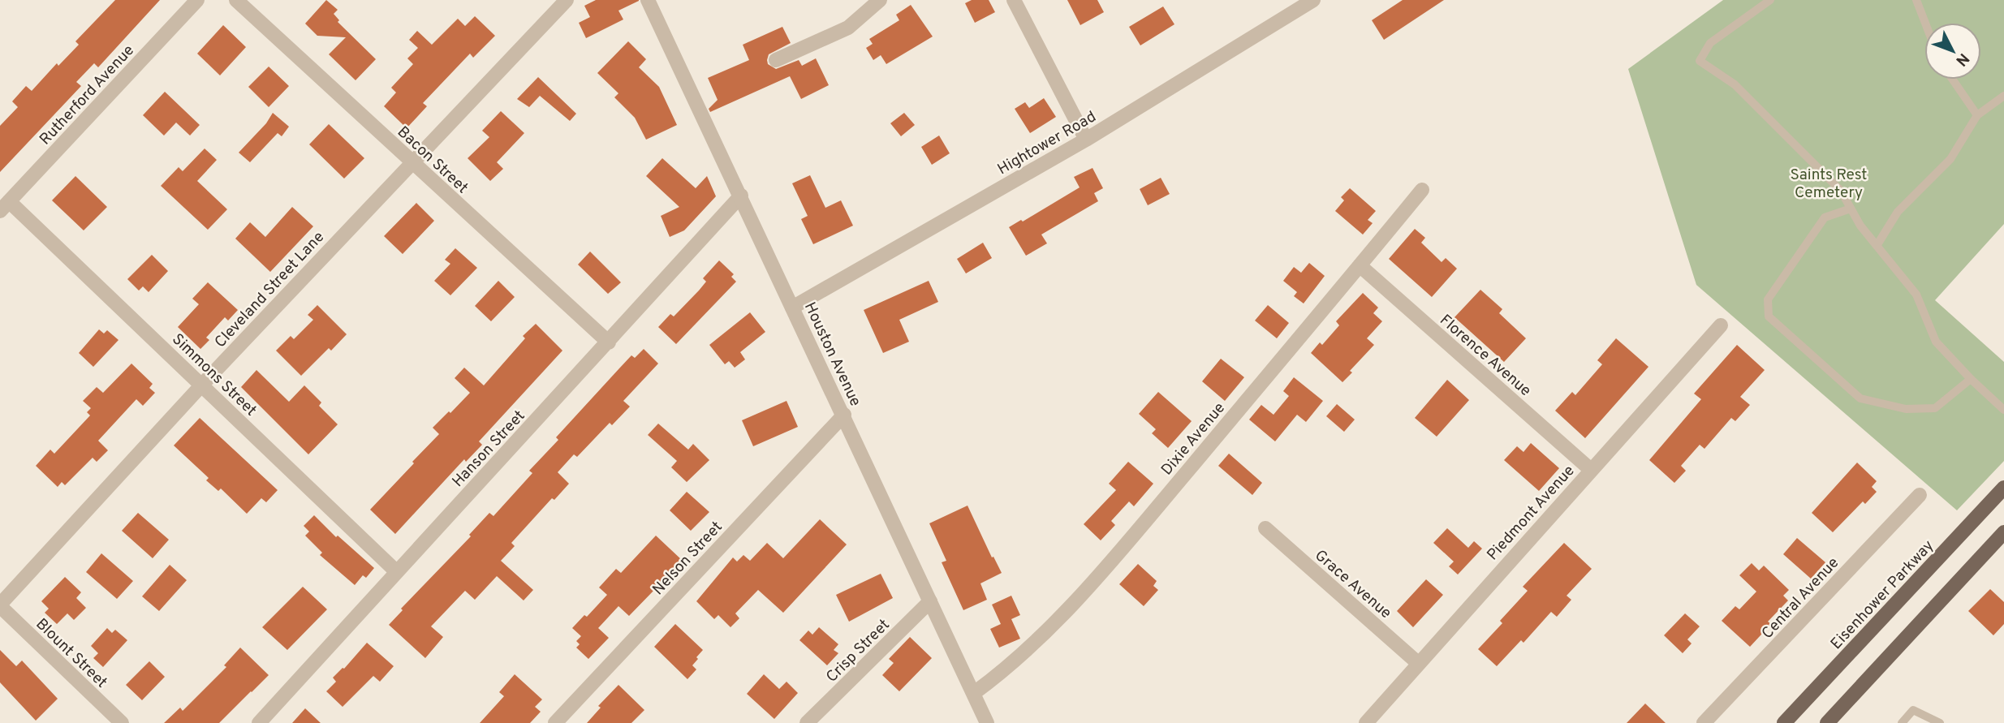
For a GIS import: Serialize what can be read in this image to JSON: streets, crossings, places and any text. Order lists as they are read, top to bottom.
{
  "streets": {
    "main road": ["Eisenhower Parkway"],
    "street": [
      "Rutherford Avenue",
      "Hightower Road",
      "Bacon Street",
      "Cleveland Street Lane",
      "Houston Avenue",
      "Florence Avenue",
      "Simmons Street",
      "Dixie Avenue",
      "Hanson Street",
      "Piedmont Avenue",
      "Nelson Street",
      "Grace Avenue",
      "Central Avenue",
      "Crisp Street",
      "Blount Street"
    ]
  },
  "crossings": [
    ["Rutherford Avenue", "Simmons Street"],
    ["Hightower Road", "Houston Avenue"],
    ["Bacon Street", "Cleveland Street Lane"],
    ["Bacon Street", "Hanson Street"],
    ["Cleveland Street Lane", "Simmons Street"],
    ["Cleveland Street Lane", "Blount Street"],
    ["Houston Avenue", "Dixie Avenue"],
    ["Houston Avenue", "Hanson Street"],
    ["Houston Avenue", "Nelson Street"],
    ["Houston Avenue", "Crisp Street"],
    ["Florence Avenue", "Dixie Avenue"],
    ["Florence Avenue", "Piedmont Avenue"],
    ["Simmons Street", "Hanson Street"],
    ["Piedmont Avenue", "Grace Avenue"]
  ],
  "parks": ["Saints Rest Cemetery"],
  "north": "bottom right"
}
